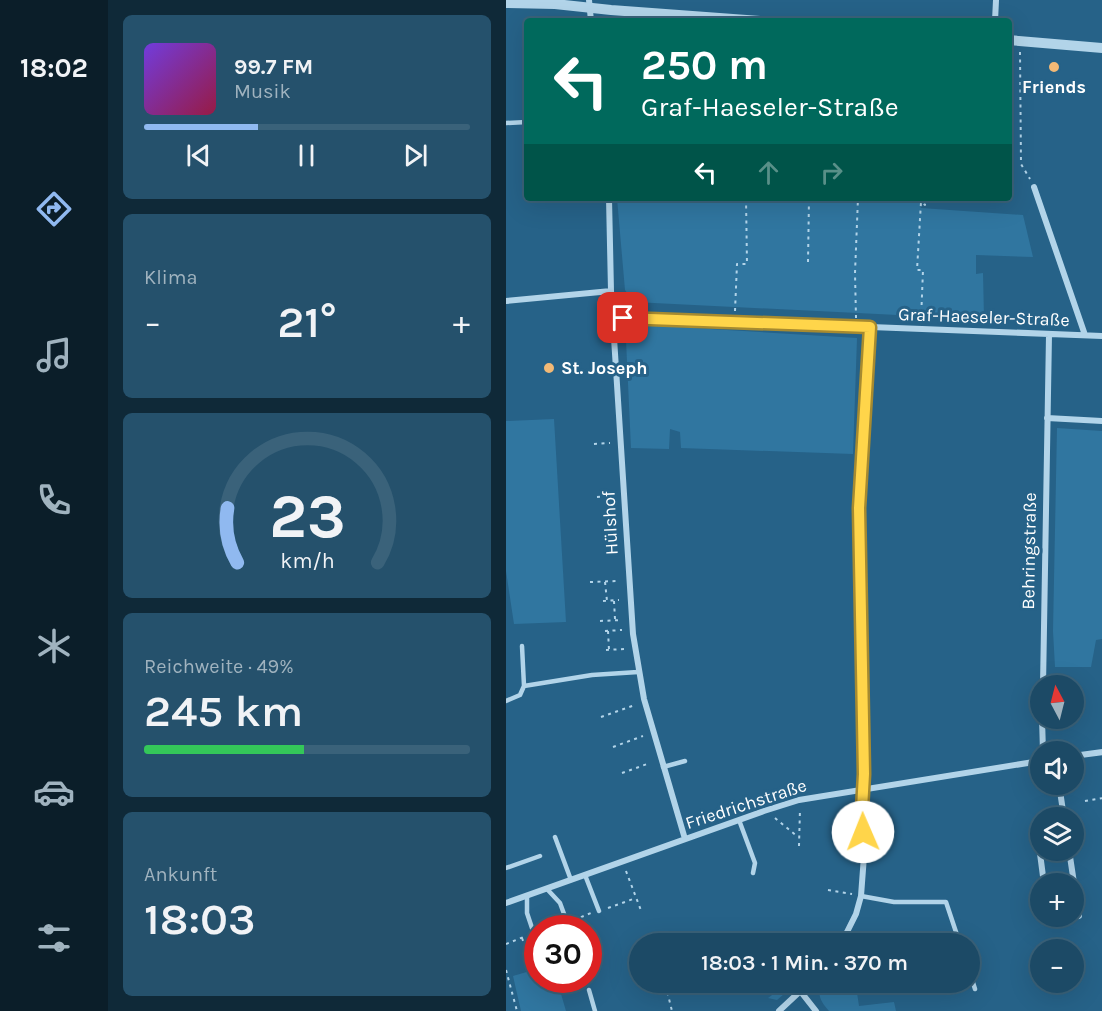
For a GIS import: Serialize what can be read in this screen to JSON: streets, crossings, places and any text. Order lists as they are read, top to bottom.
{
  "streets": {
    "street": [
      "Graf-Haeseler-Straße",
      "Hülshof",
      "Behringstraße",
      "Friedrichstraße"
    ]
  },
  "crossings": [
    ["Graf-Haeseler-Straße", "Hülshof"],
    ["Graf-Haeseler-Straße", "Behringstraße"],
    ["Hülshof", "Friedrichstraße"]
  ],
  "places": ["Friends", "St. Joseph"],
  "north": "top",
  "page": {
    "tabs": "18:02",
    "turn": ["250 m", "Graf-Haeseler-Straße"],
    "song": ["99.7 FM", "Musik"],
    "tile": [
      "Klima",
      ["Reichweite · 49%", "245 km"],
      ["Ankunft", "18:03"]
    ],
    "heat": ["−", "21°", "+"],
    "map_buttons": ["+", "−"],
    "limit": "30",
    "trip": "18:03 · 1 Min. · 370 m",
    "gauge": ["23", "km/h"]
  }
}
